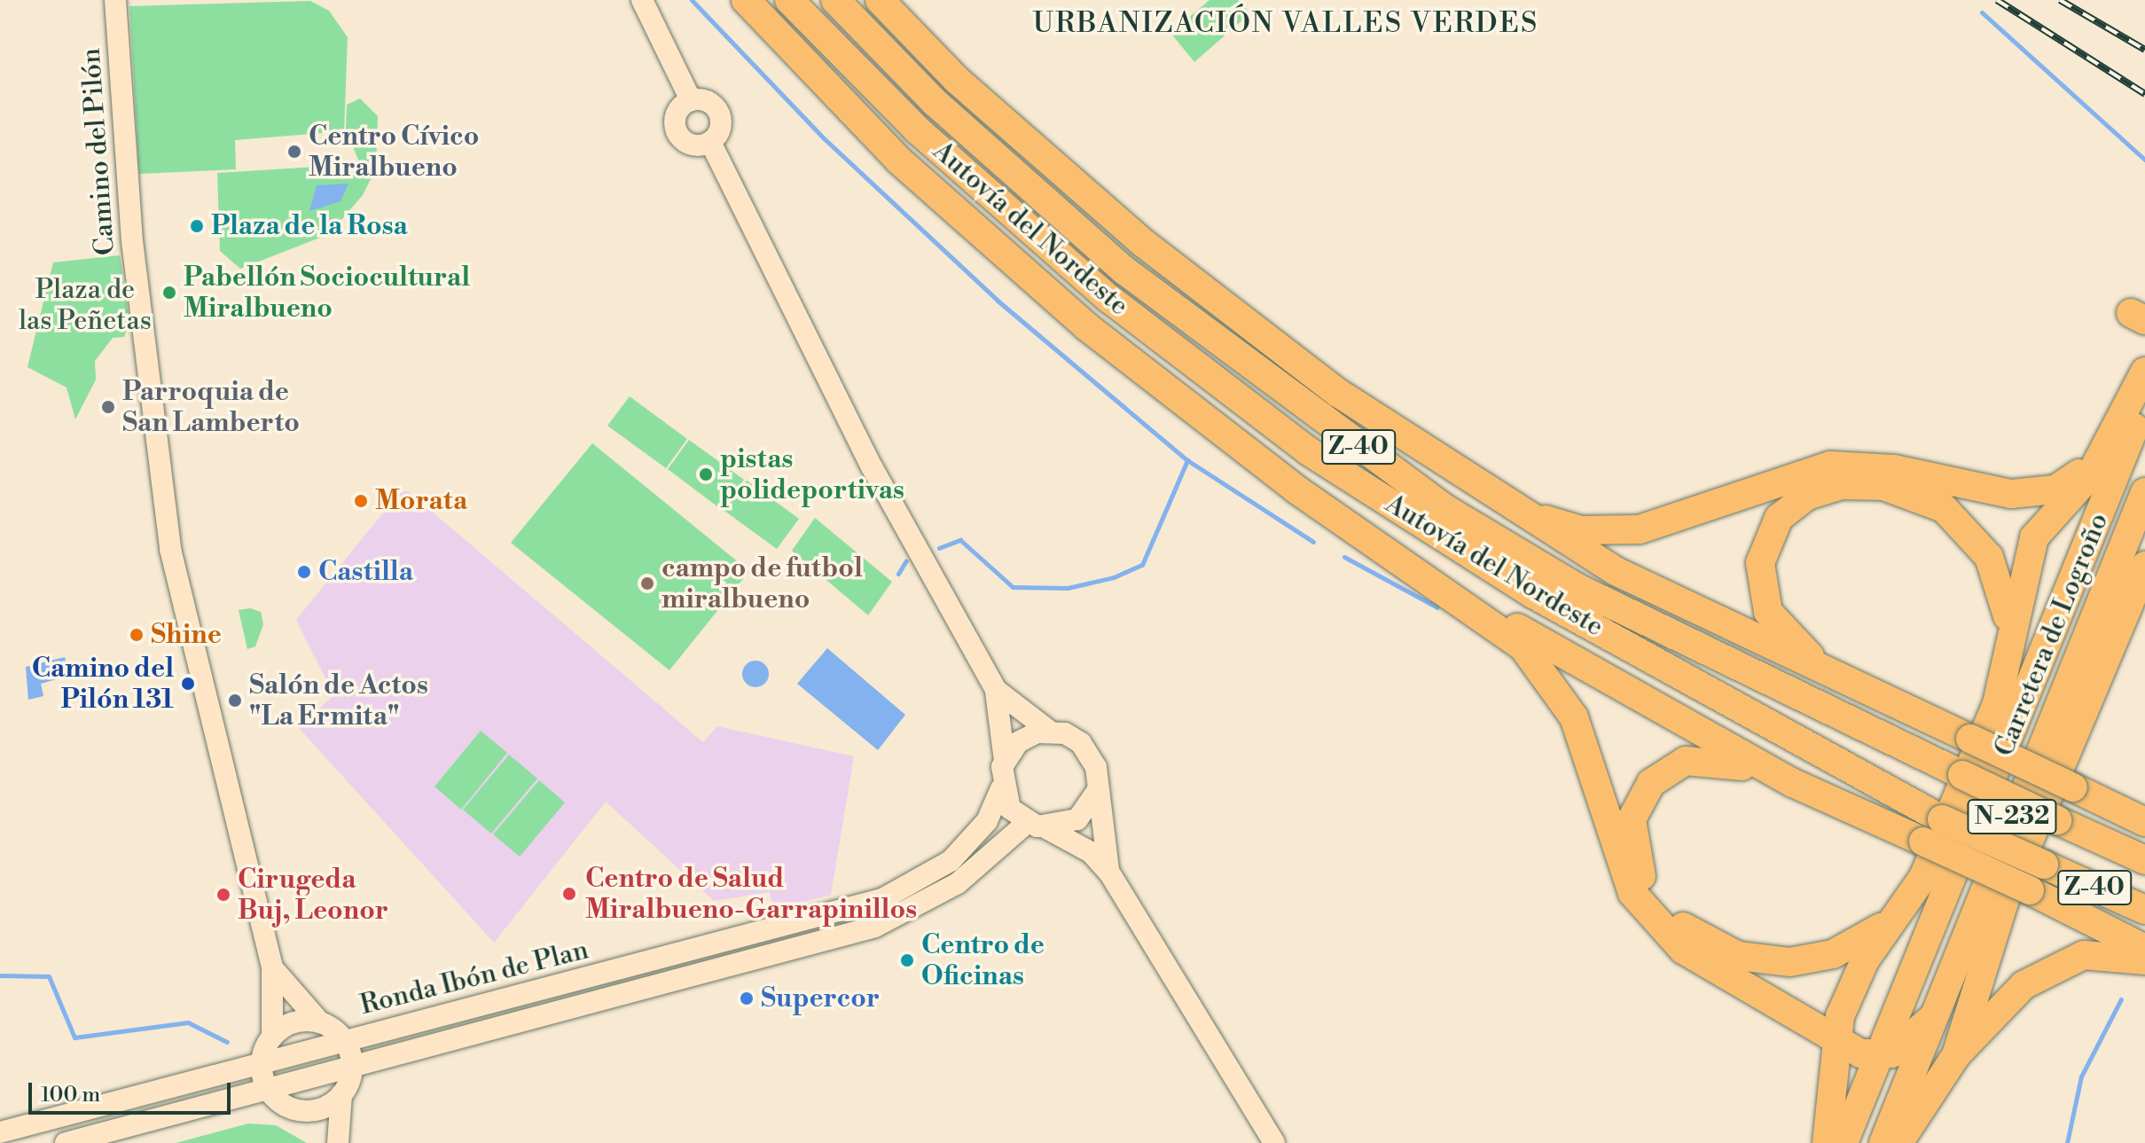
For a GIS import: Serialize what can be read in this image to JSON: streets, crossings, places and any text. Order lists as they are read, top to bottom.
{
  "streets": {
    "highway": [
      "Autovía del Nordeste",
      "Z-40",
      "Carretera de Logroño",
      "N-232"
    ],
    "main road": ["Camino del Pilón", "Ronda Ibón de Plan"]
  },
  "crossings": [
    ["Camino del Pilón", "Ronda Ibón de Plan"]
  ],
  "districts": ["URBANIZACIÓN VALLES VERDES"],
  "parks": ["Plaza de las Peñetas"],
  "places": [
    "Centro Cívico Miralbueno",
    "Plaza de la Rosa",
    "Pabellón Sociocultural Miralbueno",
    "Parroquia de San Lamberto",
    "pistas polideportivas",
    "Morata",
    "Castilla",
    "campo de futbol miralbueno",
    "Shine",
    "Camino del Pilón 131",
    "Salón de Actos \"La Ermita\"",
    "Centro de Salud Miralbueno-Garrapinillos",
    "Cirugeda Buj, Leonor",
    "Centro de Oficinas",
    "Supercor"
  ],
  "scale_bar": "100 m"
}
